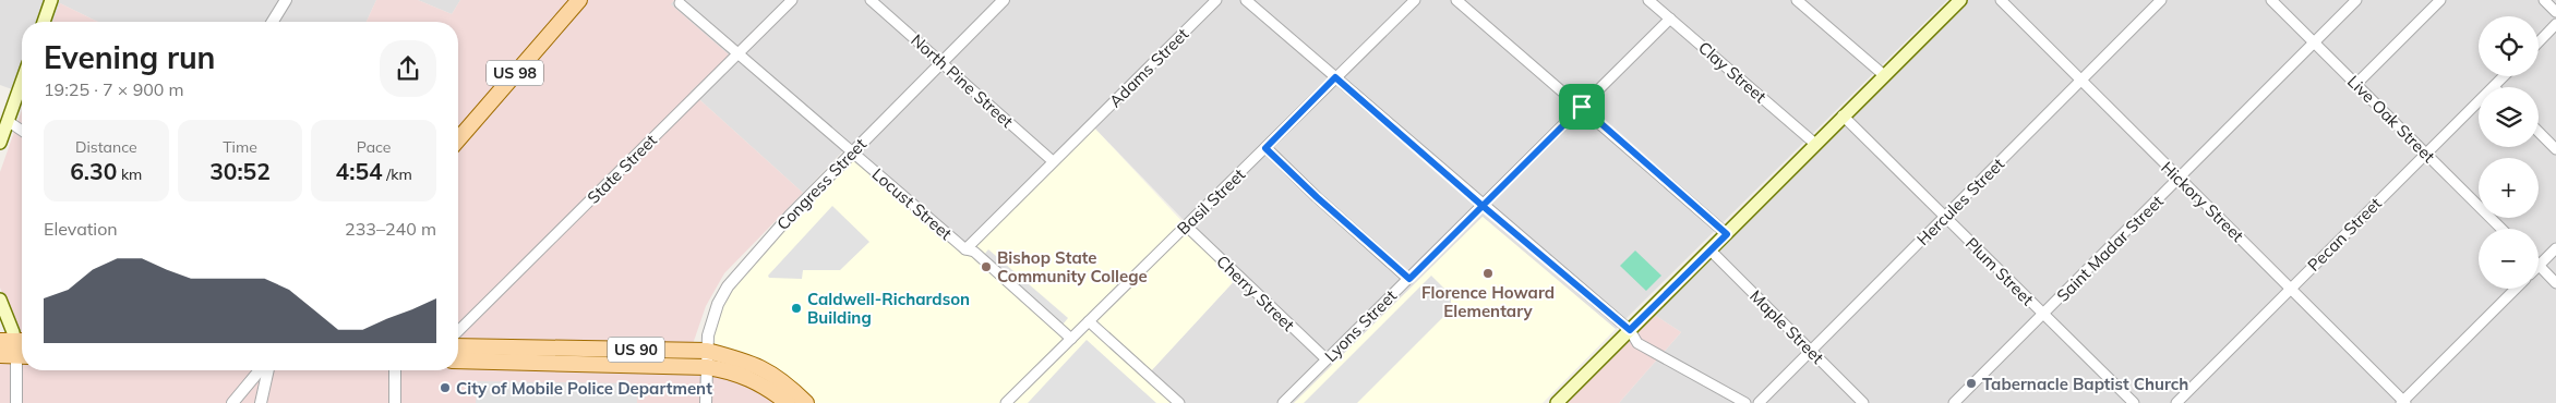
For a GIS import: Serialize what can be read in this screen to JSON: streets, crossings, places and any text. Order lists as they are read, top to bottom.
{
  "streets": {
    "main road": ["US 98", "US 90"],
    "street": [
      "Adams Street",
      "Clay Street",
      "North Pine Street",
      "Live Oak Street",
      "State Street",
      "Congress Street",
      "Basil Street",
      "Hercules Street",
      "Hickory Street",
      "Locust Street",
      "Pecan Street",
      "Saint Madar Street",
      "Plum Street",
      "Cherry Street",
      "Lyons Street",
      "Maple Street"
    ]
  },
  "crossings": [
    ["Adams Street", "North Pine Street"],
    ["Clay Street", "Lyons Street"],
    ["North Pine Street", "Congress Street"],
    ["Live Oak Street", "Pecan Street"],
    ["Live Oak Street", "Saint Madar Street"],
    ["State Street", "Locust Street"],
    ["Congress Street", "Locust Street"],
    ["Congress Street", "US 90"],
    ["Basil Street", "Locust Street"],
    ["Basil Street", "Cherry Street"],
    ["Hercules Street", "Hickory Street"],
    ["Hercules Street", "Plum Street"],
    ["Hercules Street", "Maple Street"],
    ["Hickory Street", "Pecan Street"],
    ["Hickory Street", "Saint Madar Street"],
    ["Saint Madar Street", "Plum Street"],
    ["Cherry Street", "Lyons Street"]
  ],
  "places": [
    "Bishop State Community College",
    "Florence Howard Elementary",
    "Caldwell-Richardson Building",
    "Tabernacle Baptist Church",
    "City of Mobile Police Department"
  ],
  "page": {
    "map_buttons": ["+", "−"],
    "heading": ["Evening run", "19:25 · 7 × 900 m"],
    "stats": [
      ["Distance", "6.30 km"],
      ["Time", "30:52"],
      ["Pace", "4:54 /km"]
    ],
    "chart": ["Elevation", "233–240 m"]
  }
}
